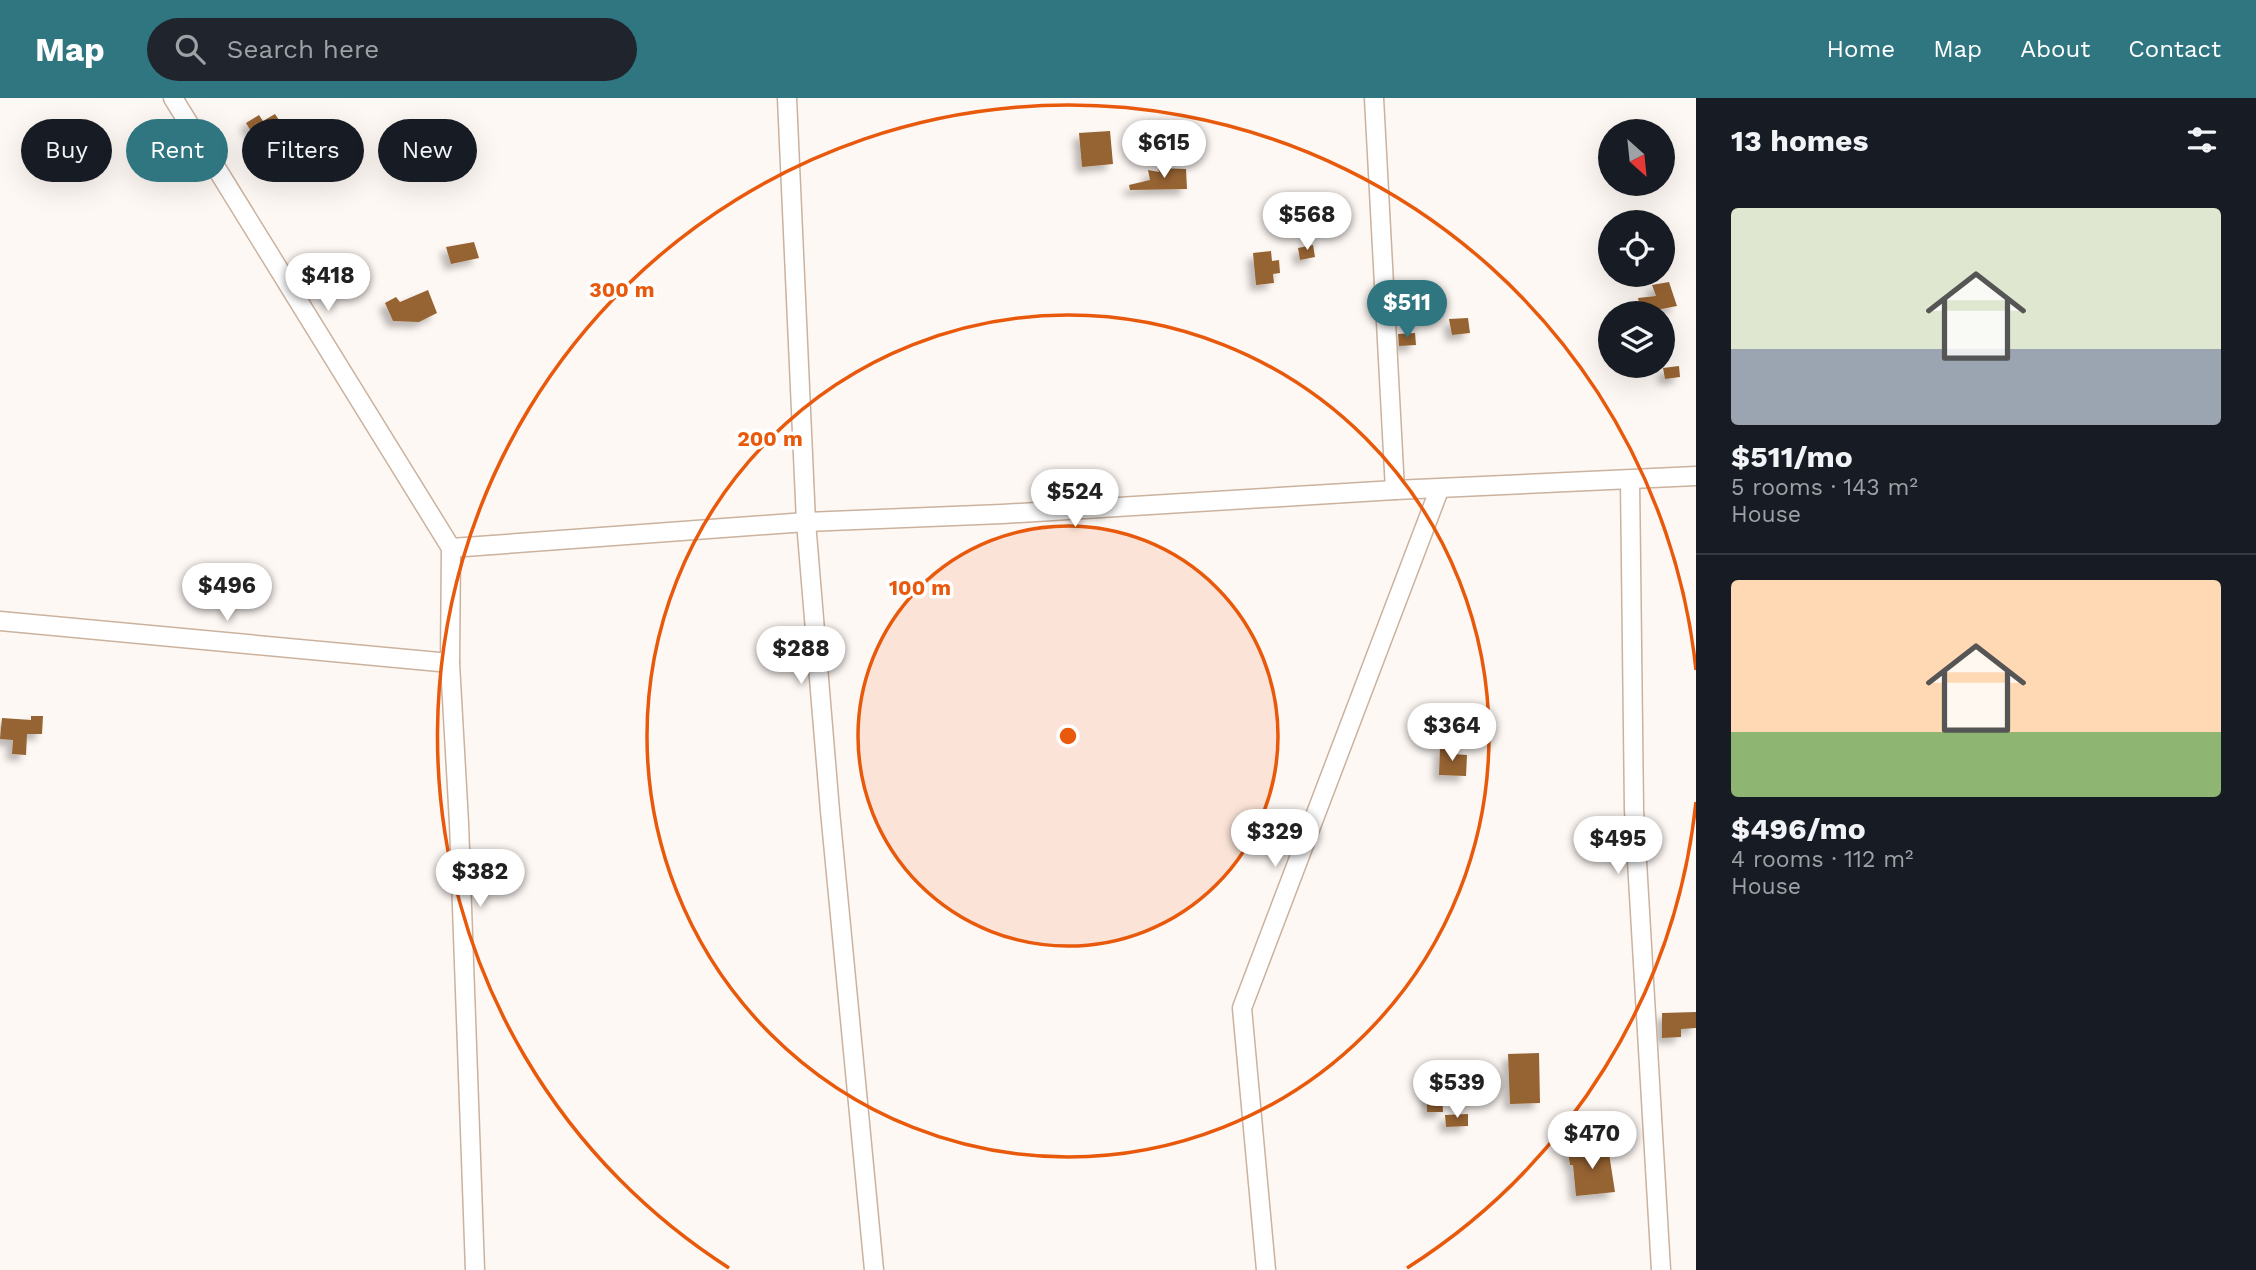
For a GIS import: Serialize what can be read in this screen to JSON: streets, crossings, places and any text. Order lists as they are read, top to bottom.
{
  "north": "bottom right",
  "page": {
    "header": "Map",
    "search": "Search here",
    "nav": [
      "Home",
      "Map",
      "About",
      "Contact"
    ],
    "heading": "13 homes",
    "chip": [
      "Buy",
      "Rent",
      "Filters",
      "New"
    ],
    "price": [
      "$615",
      "$568",
      "$418",
      "$511",
      "$524",
      "$496",
      "$288",
      "$364",
      "$329",
      "$495",
      "$382",
      "$539",
      "$470"
    ],
    "list": [
      {
        "name": "$511/mo",
        "note": "5 rooms · 143 m² · House"
      },
      {
        "name": "$496/mo",
        "note": "4 rooms · 112 m² · House"
      }
    ]
  },
  "rings": ["300 m", "200 m", "100 m"]
}
